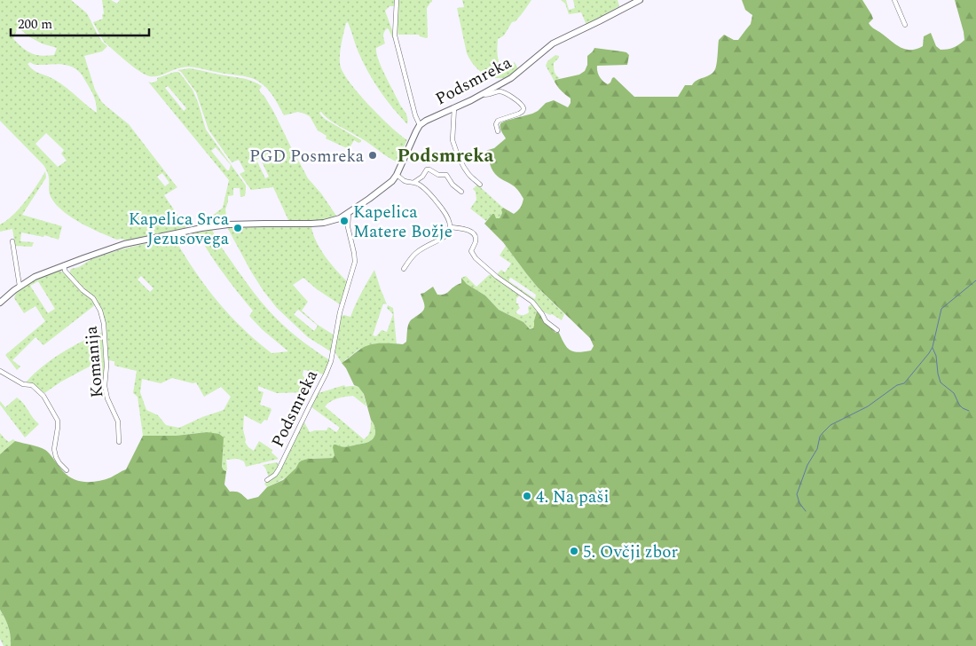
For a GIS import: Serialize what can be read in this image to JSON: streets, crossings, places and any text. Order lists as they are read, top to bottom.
{
  "streets": {
    "street": ["Podsmreka", "Komanija"]
  },
  "districts": ["Podsmreka"],
  "places": [
    "PGD Posmreka",
    "Kapelica Matere Božje",
    "Kapelica Srca Jezusovega",
    "4. Na paši",
    "5. Ovčji zbor"
  ],
  "scale_bar": "200 m"
}
